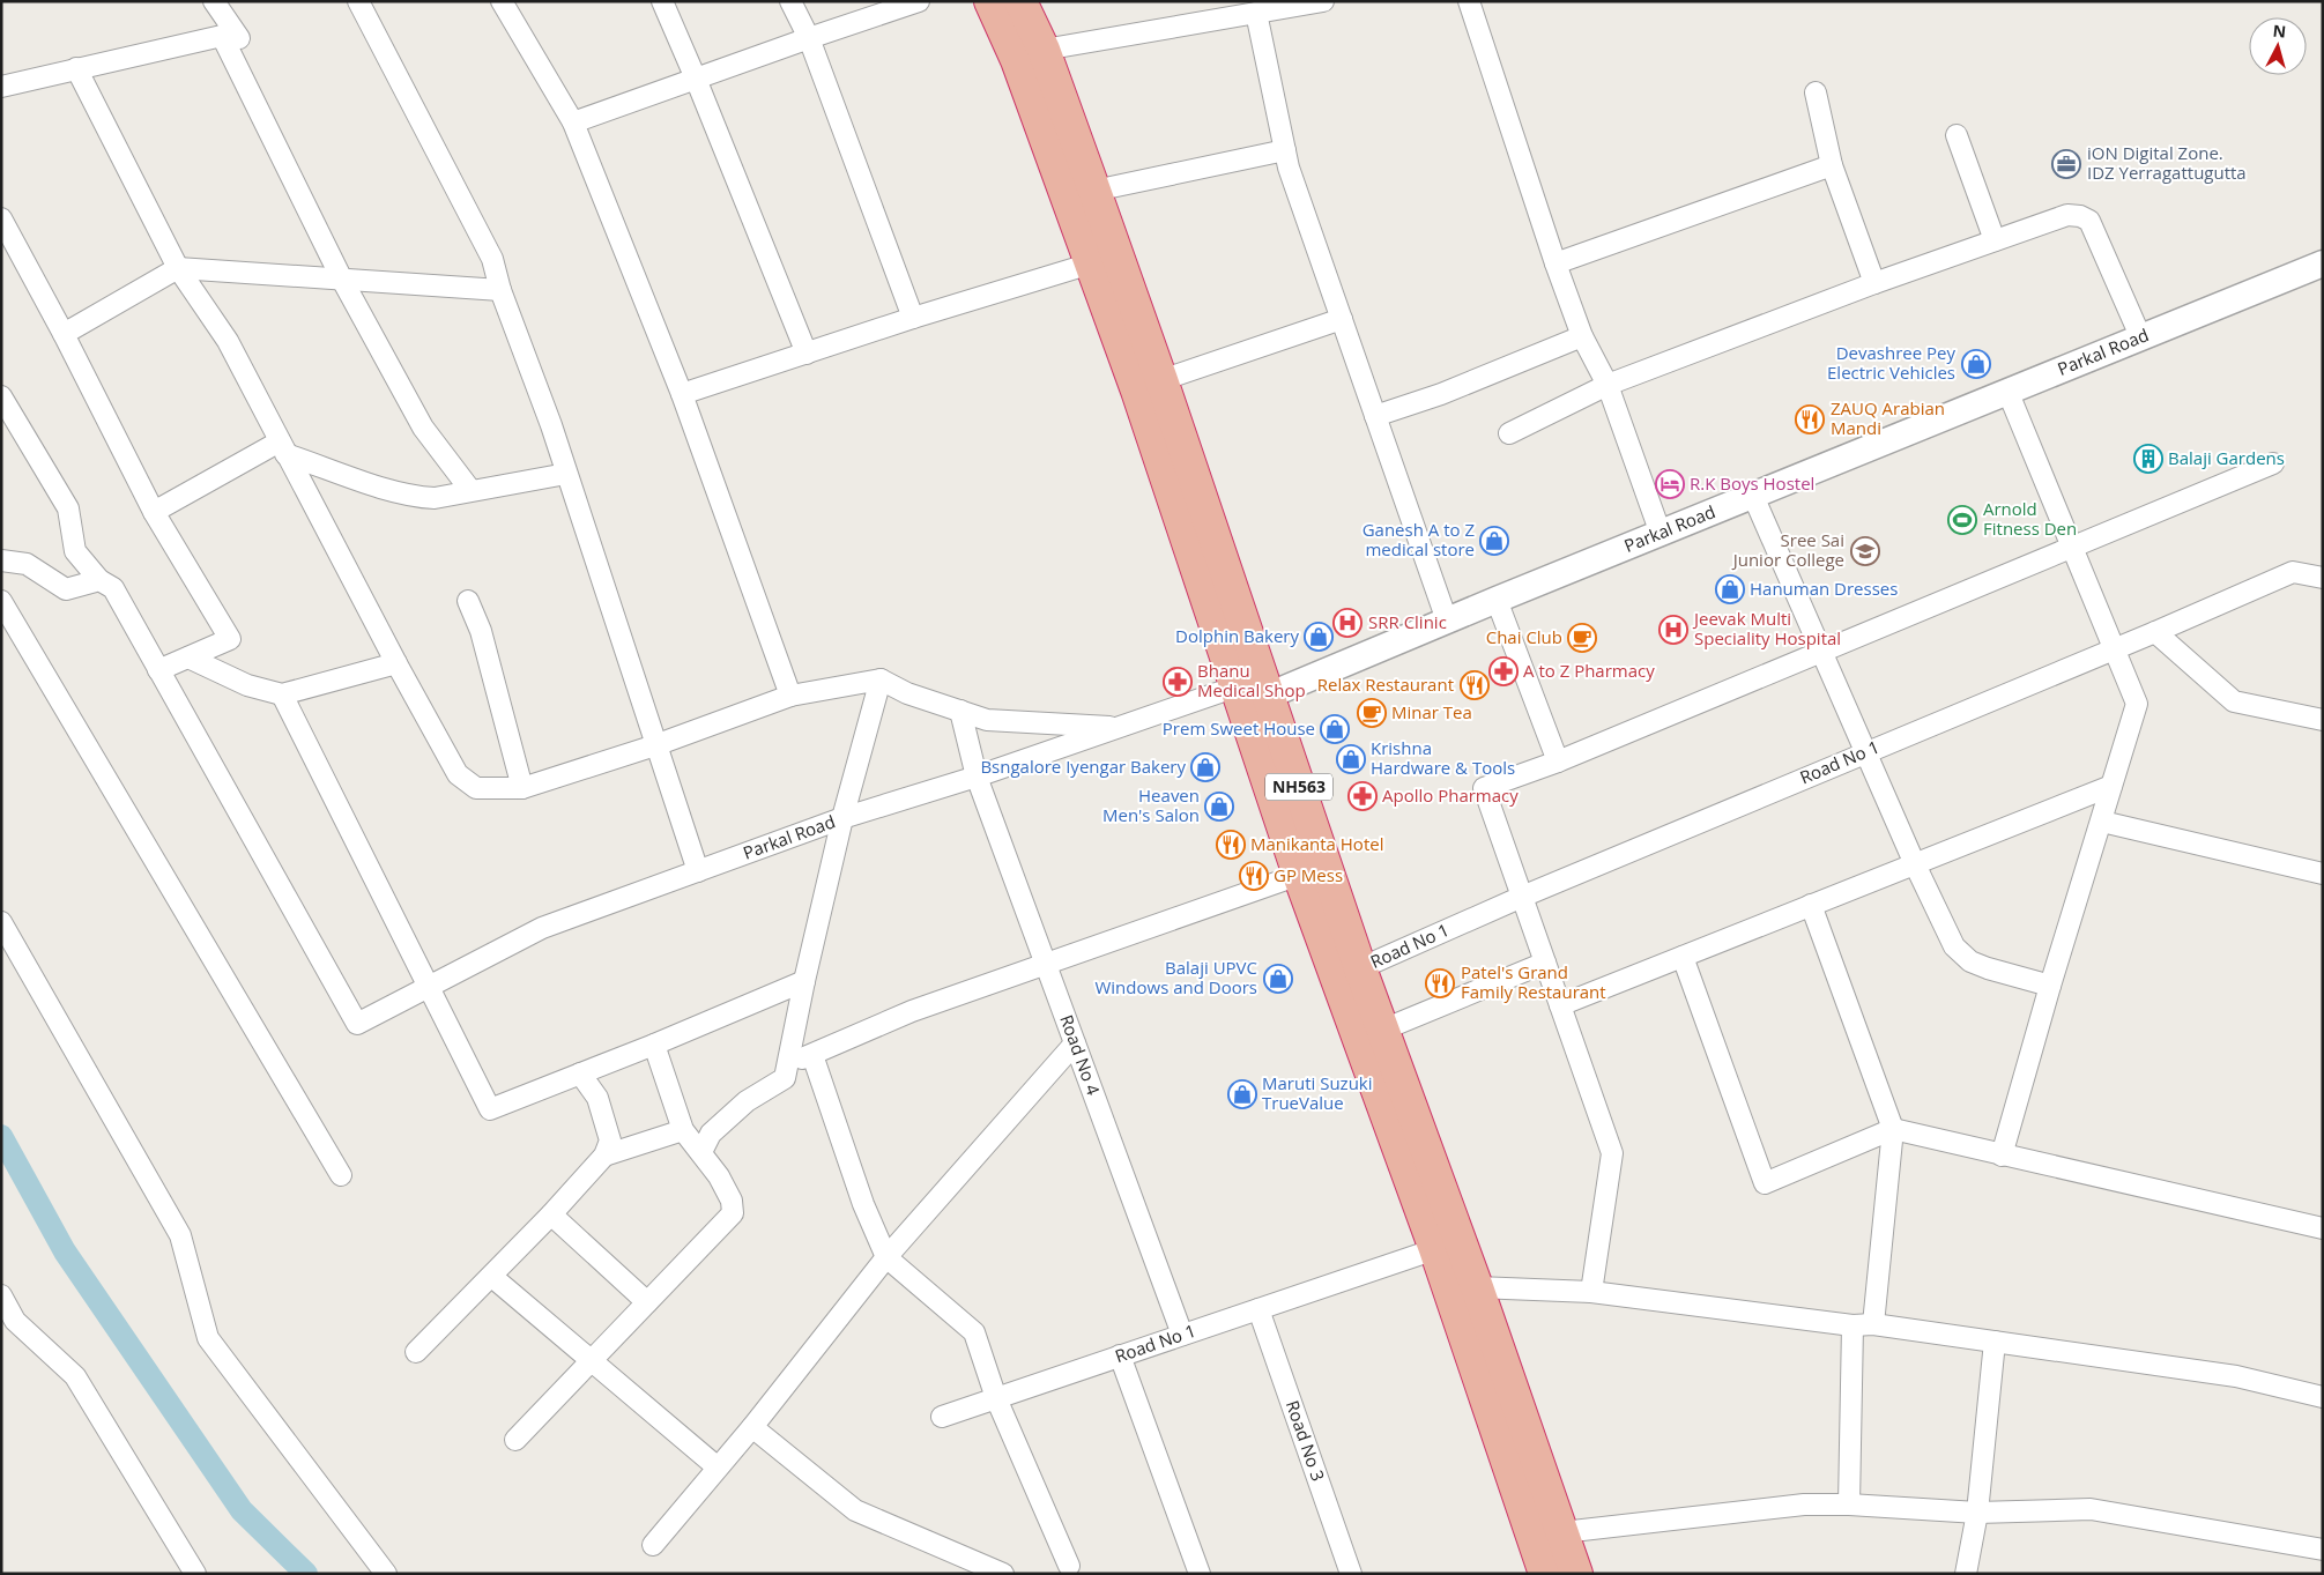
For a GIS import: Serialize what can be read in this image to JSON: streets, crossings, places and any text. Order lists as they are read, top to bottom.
{
  "streets": {
    "highway": ["NH563"],
    "street": [
      "Parkal Road",
      "Road No 1",
      "Road No 4",
      "Road No 3"
    ]
  },
  "crossings": [
    ["Parkal Road", "NH563"],
    ["Parkal Road", "Road No 4"],
    ["Road No 1", "NH563"],
    ["Road No 1", "Road No 4"],
    ["Road No 1", "Road No 3"]
  ],
  "places": {
    "office": ["iON Digital Zone. IDZ Yerragattugutta"],
    "shop": [
      "Devashree Pey Electric Vehicles",
      "Ganesh A to Z medical store",
      "Hanuman Dresses",
      "Dolphin Bakery",
      "Prem Sweet House",
      "Krishna Hardware & Tools",
      "Bsngalore Iyengar Bakery",
      "Heaven Men's Salon",
      "Balaji UPVC Windows and Doors",
      "Maruti Suzuki TrueValue"
    ],
    "restaurant": [
      "ZAUQ Arabian Mandi",
      "Relax Restaurant",
      "Manikanta Hotel",
      "GP Mess",
      "Patel's Grand Family Restaurant"
    ],
    "building": ["Balaji Gardens"],
    "hotel": ["R.K Boys Hostel"],
    "sports": ["Arnold Fitness Den"],
    "school or university": ["Sree Sai Junior College"],
    "hospital": ["SRR Clinic", "Jeevak Multi Speciality Hospital"],
    "cafe": ["Chai Club", "Minar Tea"],
    "pharmacy": ["A to Z Pharmacy", "Bhanu Medical Shop", "Apollo Pharmacy"]
  },
  "north": "top"
}
